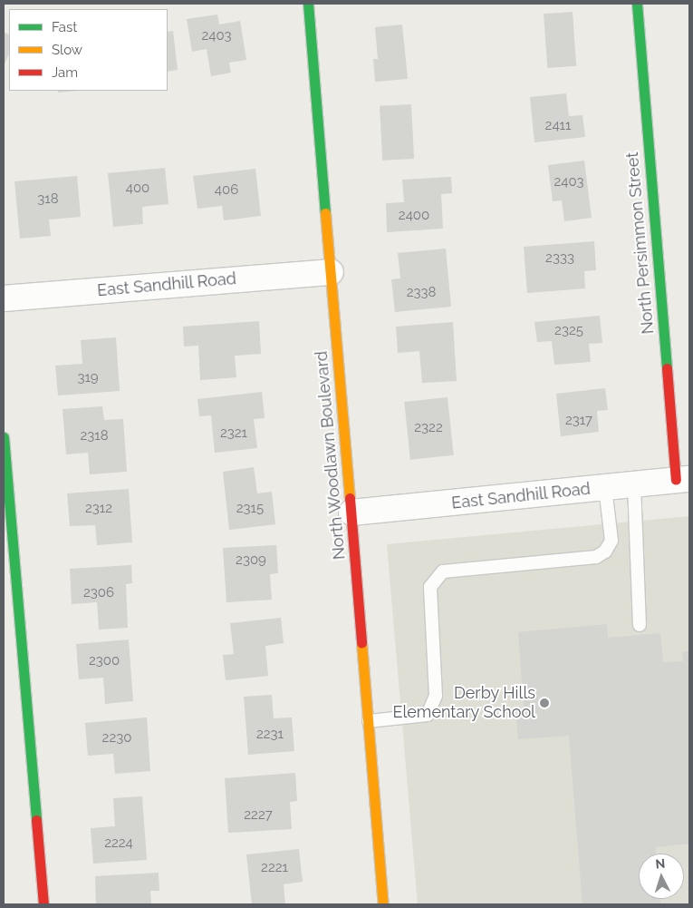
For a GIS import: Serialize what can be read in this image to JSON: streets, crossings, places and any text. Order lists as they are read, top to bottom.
{
  "streets": {
    "street": ["North Persimmon Street", "East Sandhill Road", "North Woodlawn Boulevard"]
  },
  "crossings": [
    ["North Persimmon Street", "East Sandhill Road"],
    ["East Sandhill Road", "North Woodlawn Boulevard"]
  ],
  "places": ["Derby Hills Elementary School"],
  "house_numbers": [
    "2403",
    "2411",
    "2403",
    "400",
    "406",
    "318",
    "2400",
    "2333",
    "2338",
    "2325",
    "319",
    "2317",
    "2322",
    "2321",
    "2318",
    "2312",
    "2315",
    "2309",
    "2306",
    "2300",
    "2231",
    "2230",
    "2227",
    "2224",
    "2221"
  ],
  "legend": ["Fast", "Slow", "Jam"],
  "north": "top"
}
